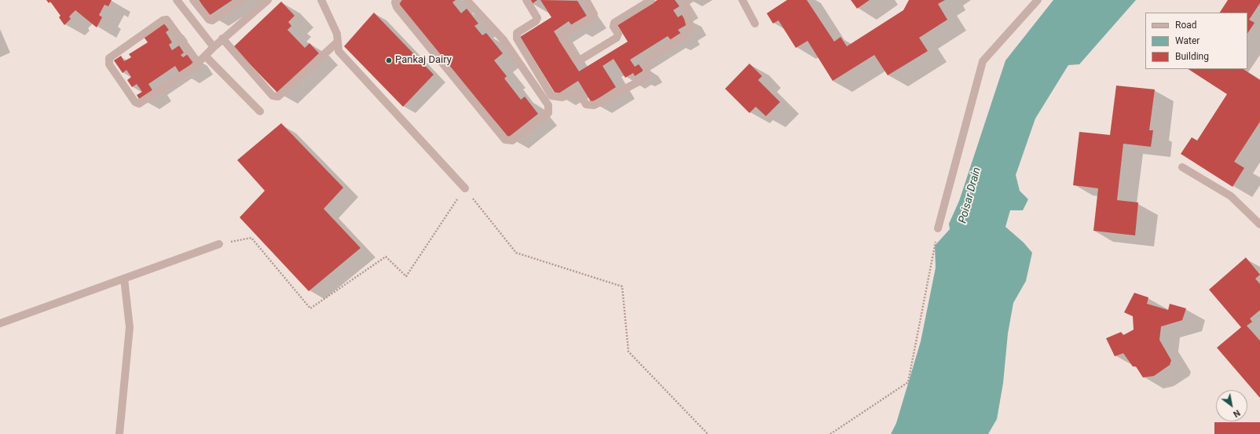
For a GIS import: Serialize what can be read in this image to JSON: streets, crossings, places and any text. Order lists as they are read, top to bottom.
{
  "water": ["Poisar Drain"],
  "places": ["Pankaj Dairy"],
  "legend": ["Road", "Water", "Building"],
  "north": "bottom right"
}
